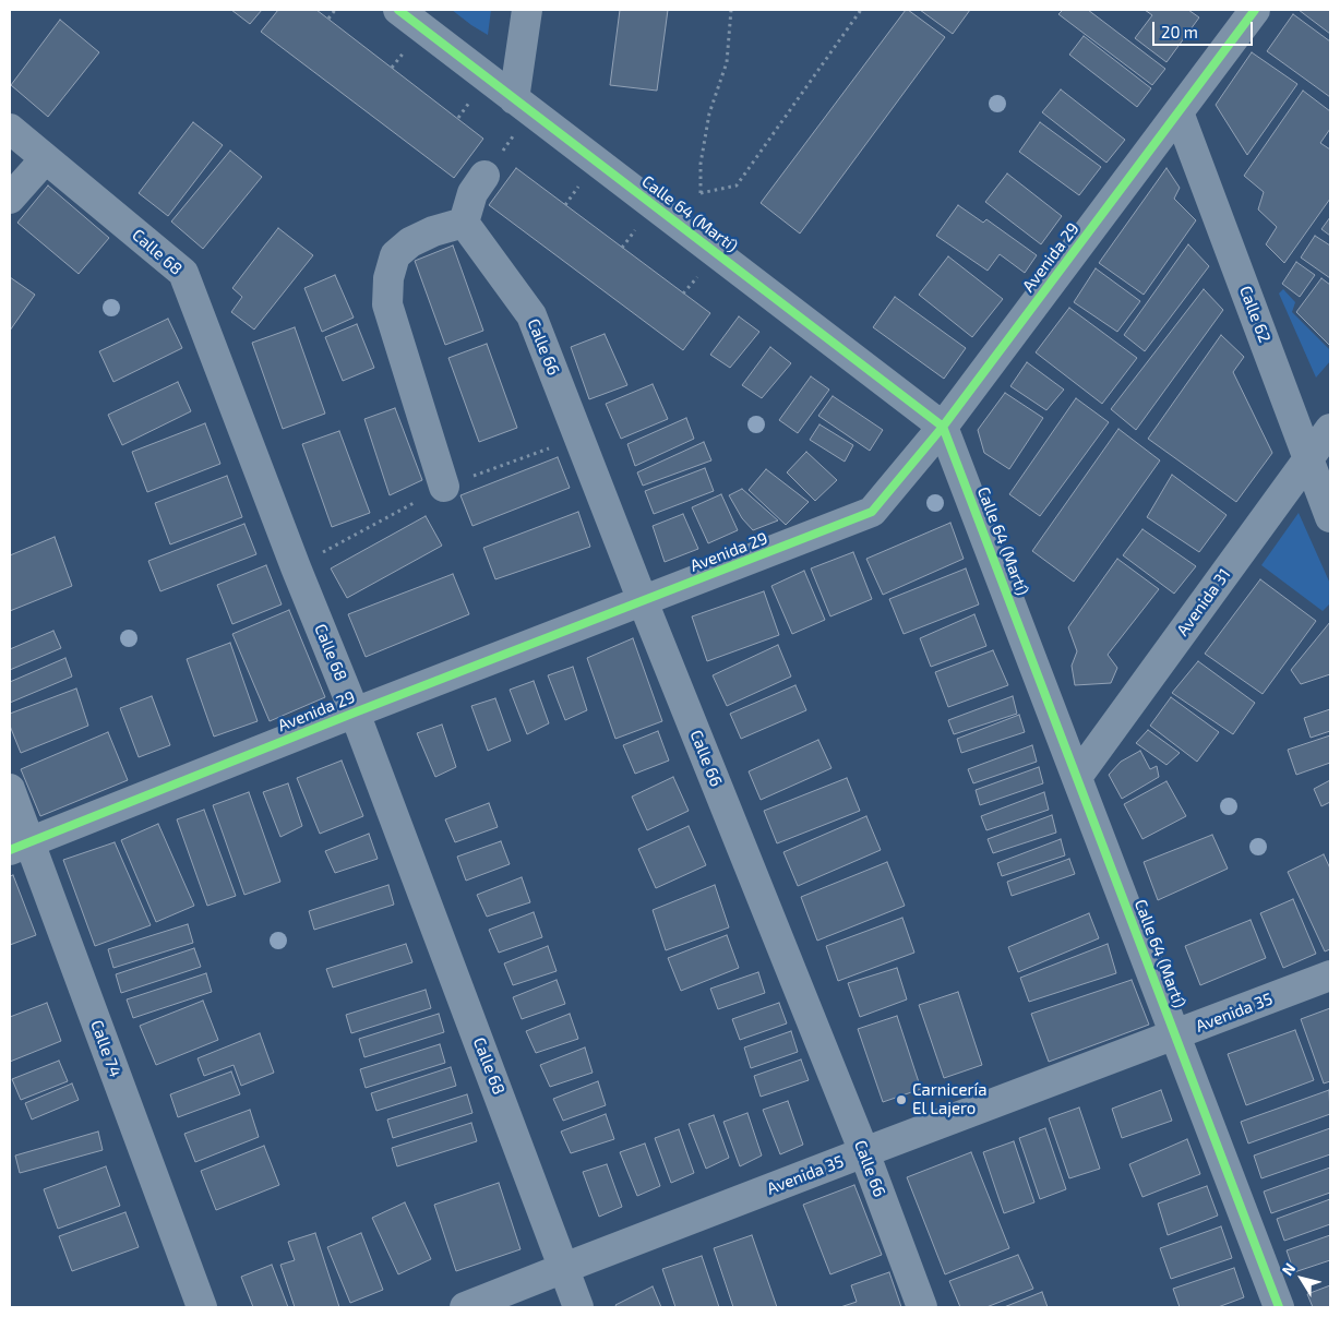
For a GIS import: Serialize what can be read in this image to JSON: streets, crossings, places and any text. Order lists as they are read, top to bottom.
{
  "streets": {
    "street": [
      "Calle 64 (Martí)",
      "Calle 68",
      "Avenida 29",
      "Calle 62",
      "Calle 66",
      "Avenida 31",
      "Avenida 35",
      "Calle 74"
    ]
  },
  "crossings": [
    ["Calle 64 (Martí)", "Avenida 29"],
    ["Calle 64 (Martí)", "Avenida 31"],
    ["Calle 64 (Martí)", "Avenida 35"],
    ["Calle 68", "Avenida 29"],
    ["Calle 68", "Avenida 35"],
    ["Avenida 29", "Calle 62"],
    ["Avenida 29", "Calle 66"],
    ["Avenida 29", "Calle 74"],
    ["Calle 62", "Avenida 31"],
    ["Calle 66", "Avenida 35"]
  ],
  "places": ["Carnicería El Lajero"],
  "scale_bar": "20 m",
  "north": "top left"
}
